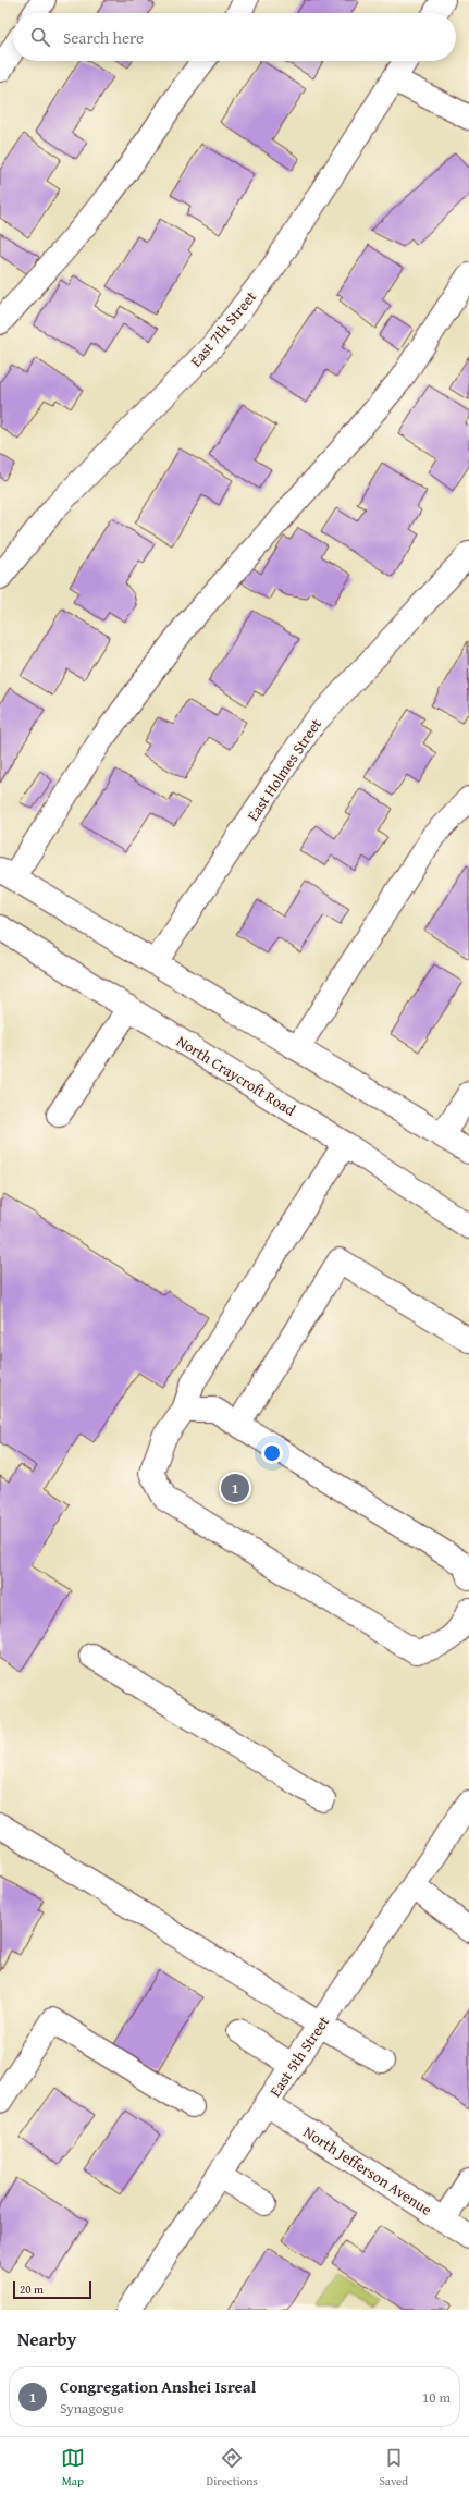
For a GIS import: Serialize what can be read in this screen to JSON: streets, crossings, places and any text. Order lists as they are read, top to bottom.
{
  "streets": {
    "street": [
      "East 7th Street",
      "East Holmes Street",
      "North Craycroft Road",
      "East 5th Street",
      "North Jefferson Avenue"
    ]
  },
  "crossings": [
    ["East 5th Street", "North Jefferson Avenue"]
  ],
  "scale_bar": "20 m",
  "page": {
    "search": "Search here",
    "pins": "1",
    "scale": "20 m",
    "heading": "Nearby",
    "list": [
      {
        "mark": "1",
        "name": "Congregation Anshei Isreal",
        "note": "Synagogue",
        "value": "10 m"
      }
    ],
    "nav": ["Map", "Directions", "Saved"]
  }
}
